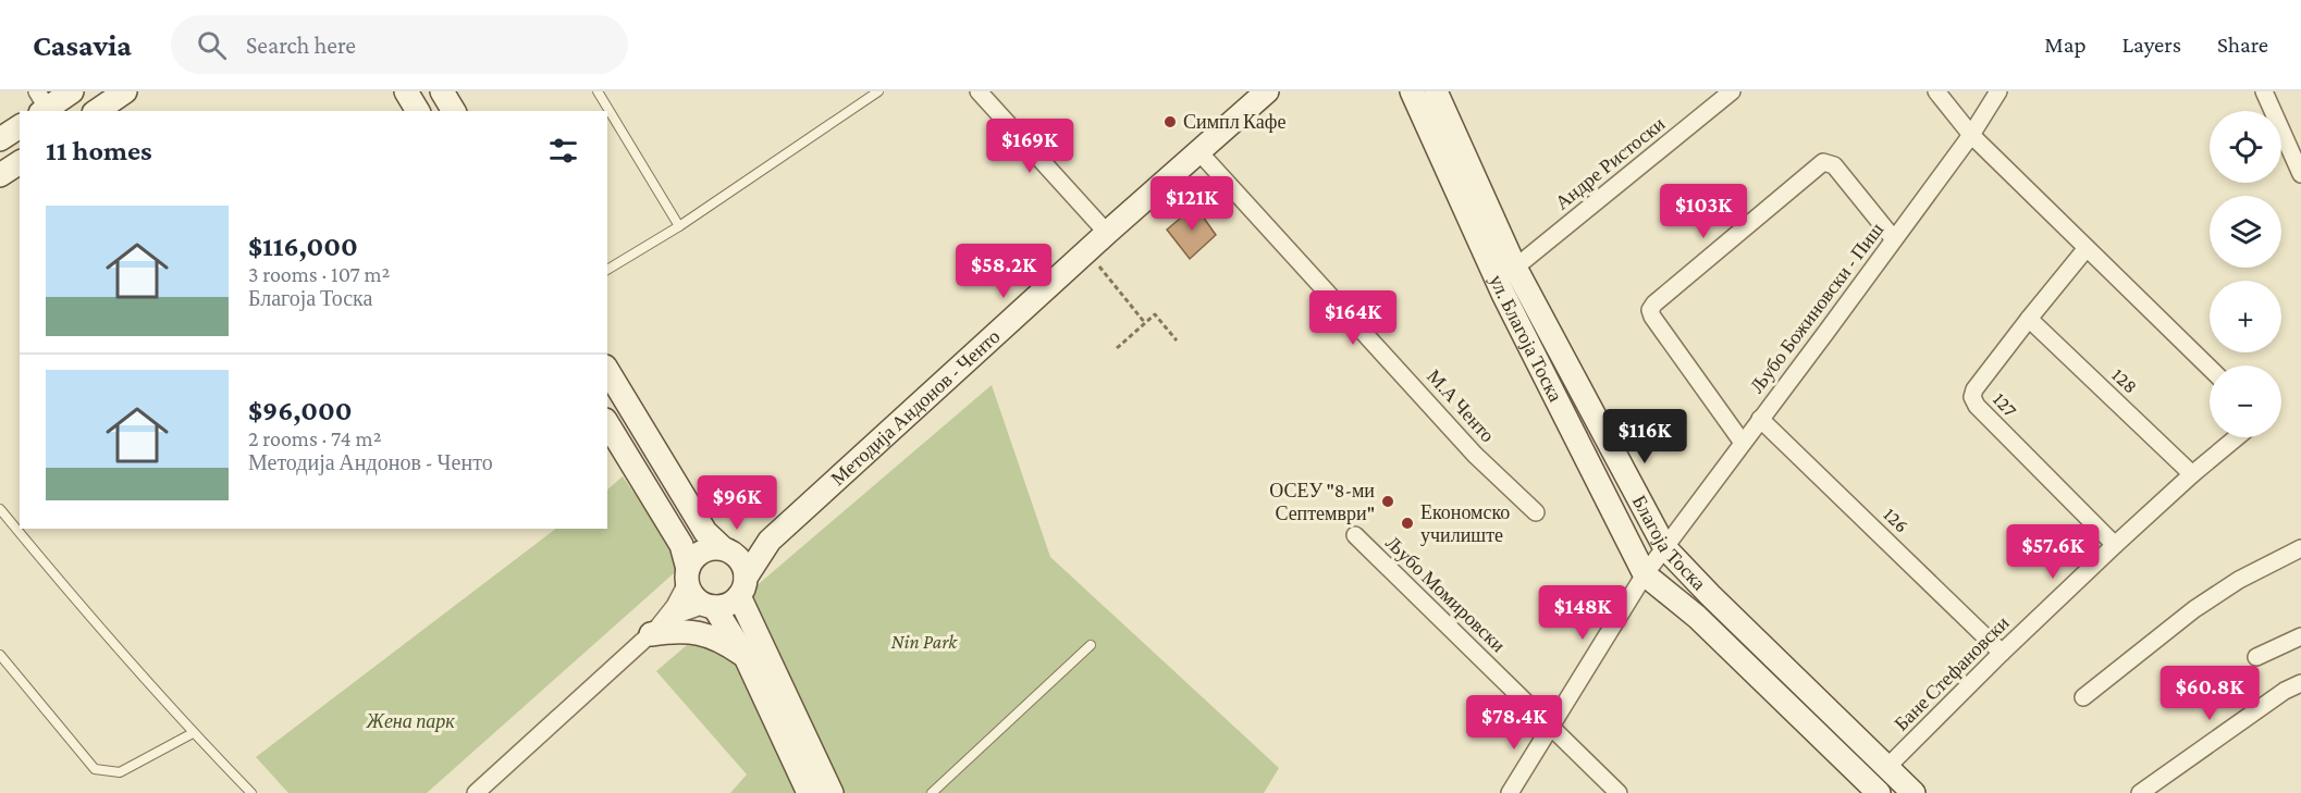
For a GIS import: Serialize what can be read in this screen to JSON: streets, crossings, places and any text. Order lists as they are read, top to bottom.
{
  "streets": {
    "street": [
      "Андре Ристоски",
      "Љубо Божиновски - Пиш",
      "ул. Благоја Тоска",
      "128",
      "127",
      "М.А Ченто",
      "Методија Андонов - Ченто",
      "126",
      "Благоја Тоска",
      "Љубо Момировски",
      "Бане Стефановски"
    ]
  },
  "crossings": [
    ["Андре Ристоски", "Благоја Тоска"],
    ["Љубо Божиновски - Пиш", "ул. Благоја Тоска"],
    ["Љубо Божиновски - Пиш", "126"],
    ["Љубо Божиновски - Пиш", "Благоја Тоска"],
    ["Љубо Божиновски - Пиш", "Љубо Момировски"],
    ["128", "127"],
    ["128", "Бане Стефановски"],
    ["127", "Бане Стефановски"],
    ["М.А Ченто", "Методија Андонов - Ченто"],
    ["126", "Бане Стефановски"],
    ["Благоја Тоска", "Бане Стефановски"]
  ],
  "parks": ["Nin Park", "Жена парк"],
  "places": ["Симпл Кафе", "ОСЕУ \"8-ми Септември\"", "Економско училиште"],
  "page": {
    "header": "Casavia",
    "search": "Search here",
    "nav": ["Map", "Layers", "Share"],
    "map_buttons": ["+", "−"],
    "heading": "11 homes",
    "price": [
      "$169K",
      "$121K",
      "$103K",
      "$58.2K",
      "$164K",
      "$116K",
      "$96K",
      "$57.6K",
      "$148K",
      "$60.8K",
      "$78.4K"
    ],
    "list": [
      {
        "name": "$116,000",
        "note": "3 rooms · 107 m² · Благоја Тоска"
      },
      {
        "name": "$96,000",
        "note": "2 rooms · 74 m² · Методија Андонов - Ченто"
      }
    ]
  }
}
